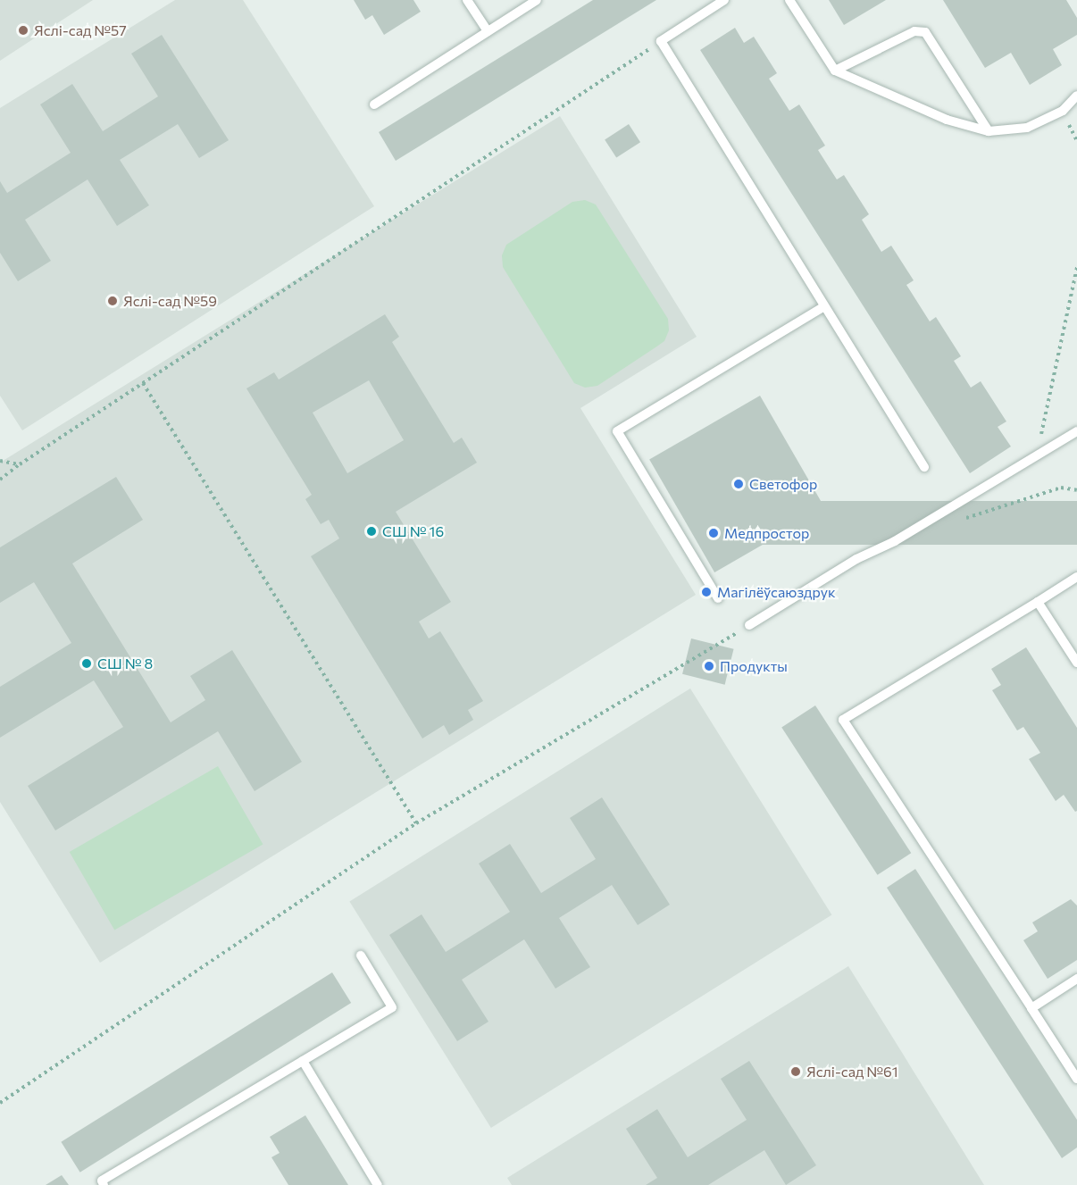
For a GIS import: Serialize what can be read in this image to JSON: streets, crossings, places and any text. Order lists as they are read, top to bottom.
{
  "places": [
    "Яслі-сад №57",
    "Яслі-сад №59",
    "Светофор",
    "СШ № 16",
    "Медпростор",
    "Магілёўсаюздрук",
    "СШ № 8",
    "Продукты",
    "Яслі-сад №61"
  ]
}
